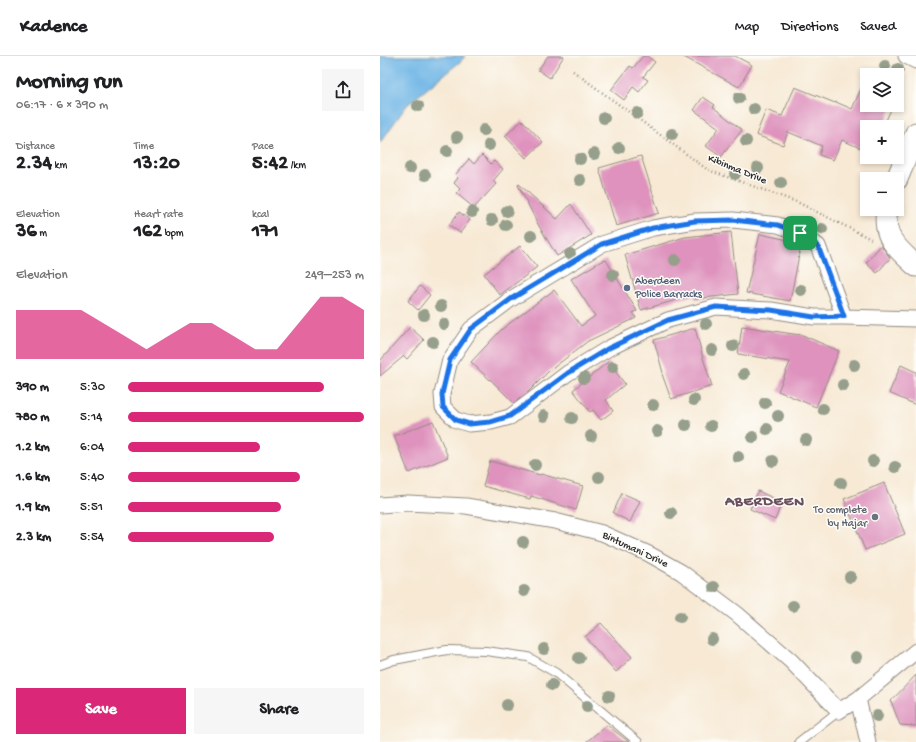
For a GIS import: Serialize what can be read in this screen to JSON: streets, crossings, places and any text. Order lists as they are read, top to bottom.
{
  "streets": {
    "street": ["Bintumani Drive"],
    "path": ["Kibinma Drive"]
  },
  "districts": ["ABERDEEN"],
  "places": ["Aberdeen Police Barracks", "To complete by Hajar"],
  "page": {
    "header": "Kadence",
    "nav": ["Map", "Directions", "Saved"],
    "heading": ["Morning run", "06:17 · 6 × 390 m"],
    "map_buttons": ["+", "−"],
    "stats": [
      ["Distance", "2.34 km"],
      ["Time", "13:20"],
      ["Pace", "5:42 /km"],
      ["Elevation", "36 m"],
      ["Heart rate", "162 bpm"],
      ["kcal", "171"]
    ],
    "chart": ["Elevation", "249–253 m"],
    "list": [
      {
        "name": "390 m",
        "note": "5:30"
      },
      {
        "name": "780 m",
        "note": "5:14"
      },
      {
        "name": "1.2 km",
        "note": "6:04"
      },
      {
        "name": "1.6 km",
        "note": "5:40"
      },
      {
        "name": "1.9 km",
        "note": "5:51"
      },
      {
        "name": "2.3 km",
        "note": "5:54"
      }
    ],
    "buttons": ["Save", "Share"]
  }
}
